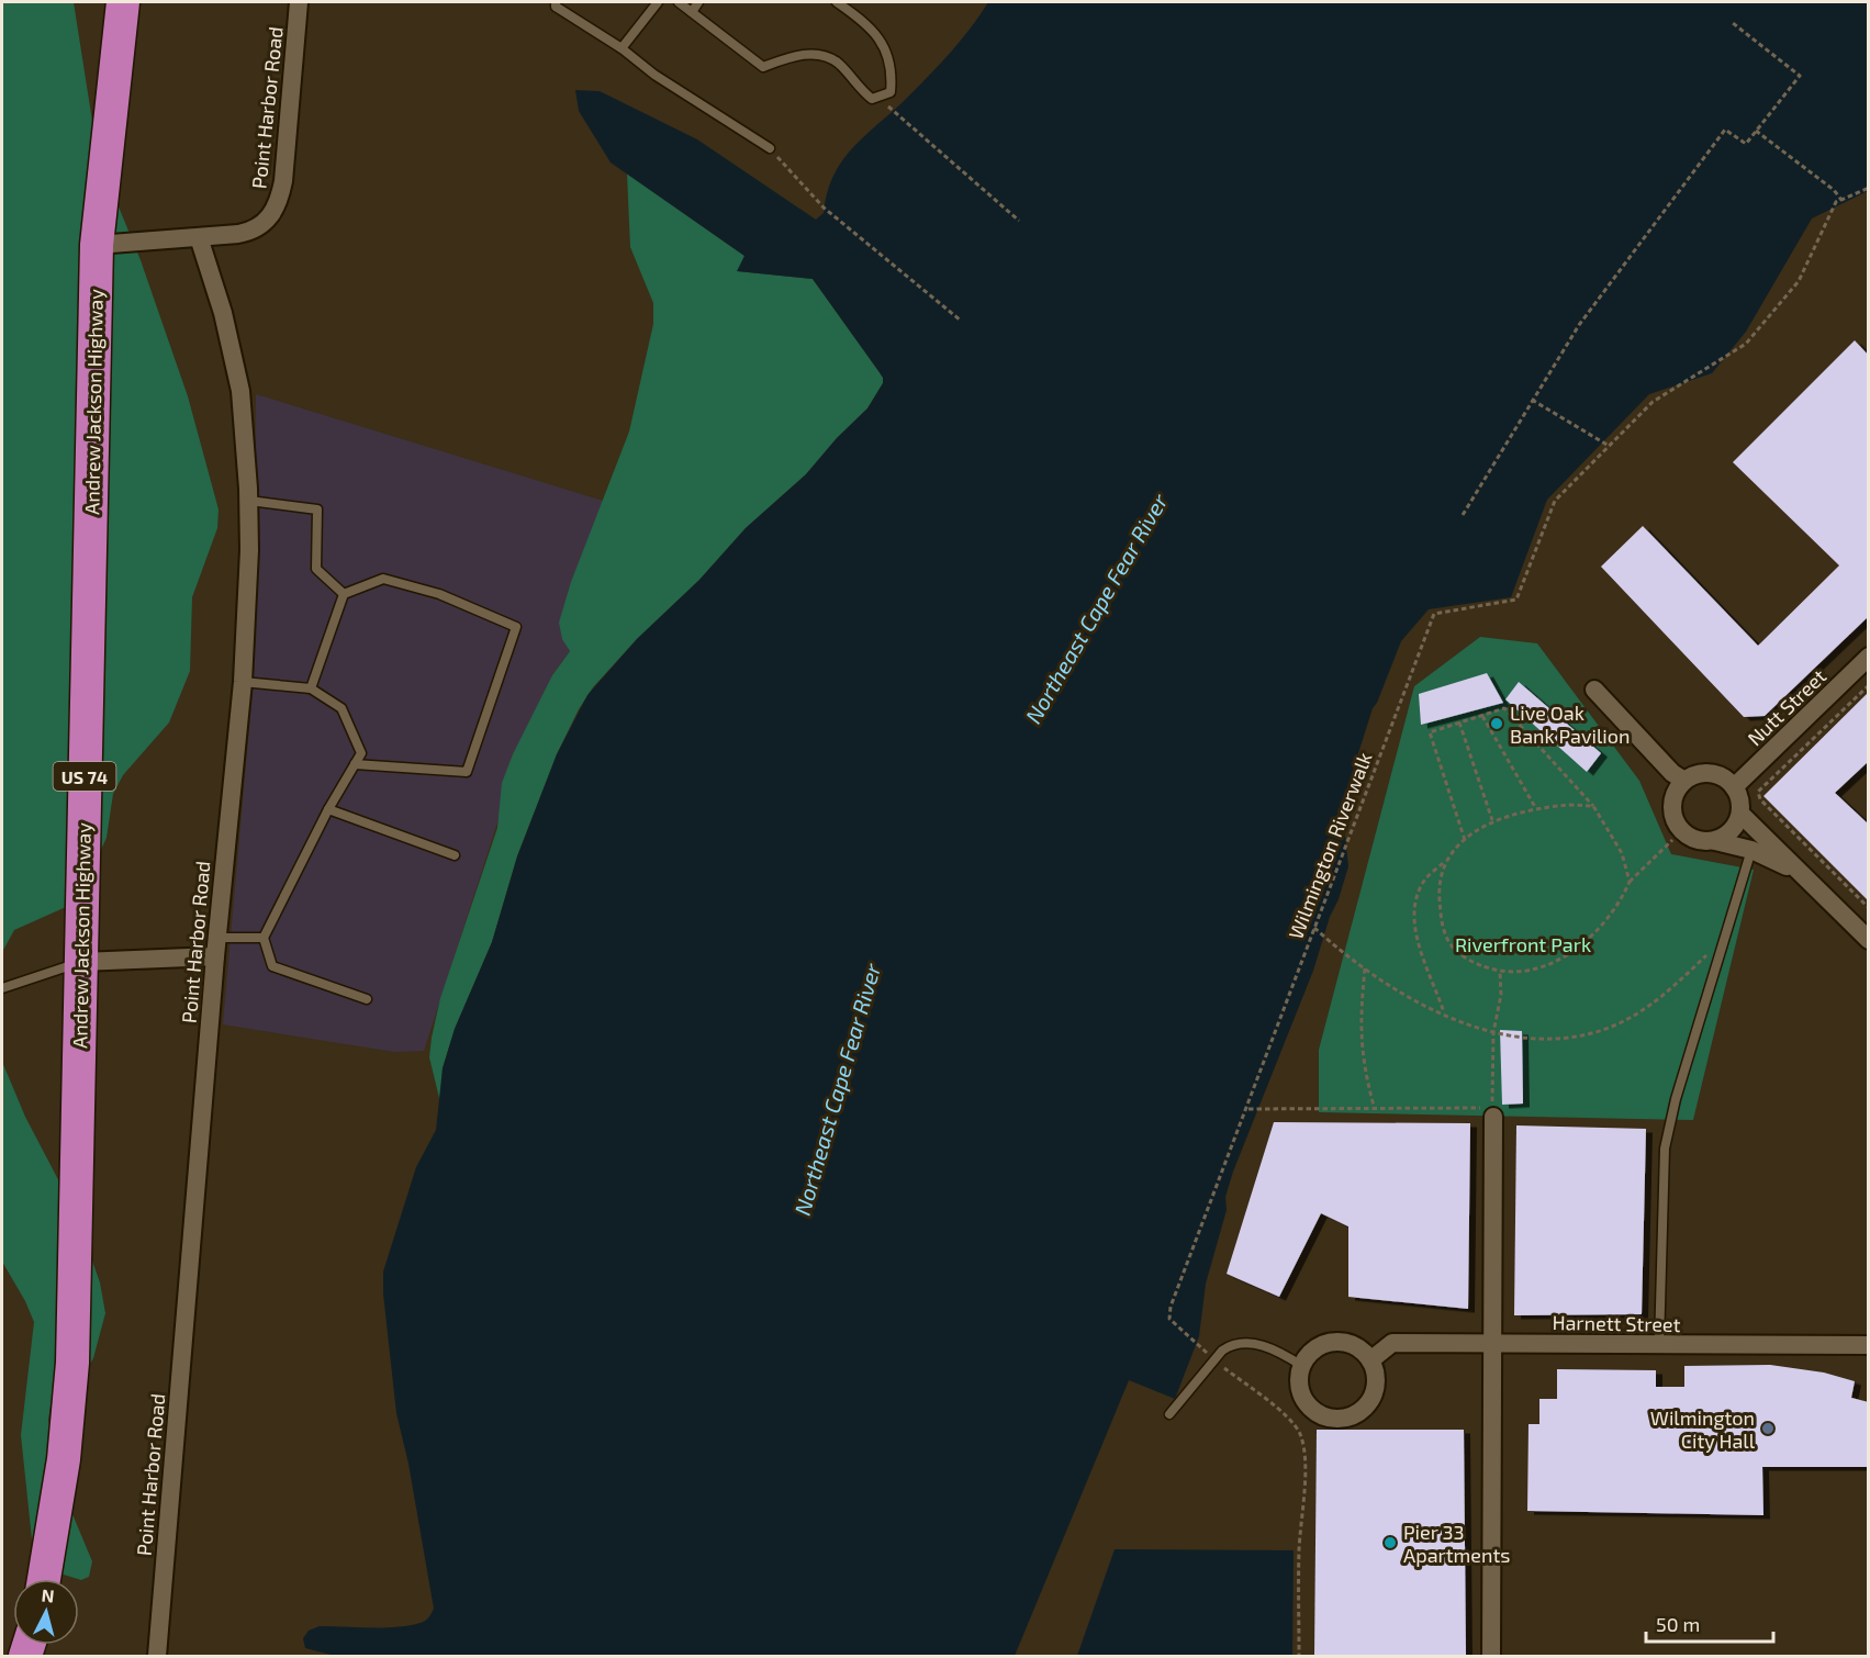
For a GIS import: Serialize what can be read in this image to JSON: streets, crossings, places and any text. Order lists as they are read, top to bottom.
{
  "streets": {
    "highway": ["Andrew Jackson Highway", "US 74"],
    "street": ["Point Harbor Road", "Nutt Street", "Harnett Street"],
    "path": ["Wilmington Riverwalk"]
  },
  "crossings": [
    ["Point Harbor Road", "Andrew Jackson Highway"]
  ],
  "water": ["Northeast Cape Fear River"],
  "parks": ["Riverfront Park"],
  "places": ["Live Oak Bank Pavilion", "Wilmington City Hall", "Pier 33 Apartments"],
  "scale_bar": "50 m",
  "north": "top"
}
